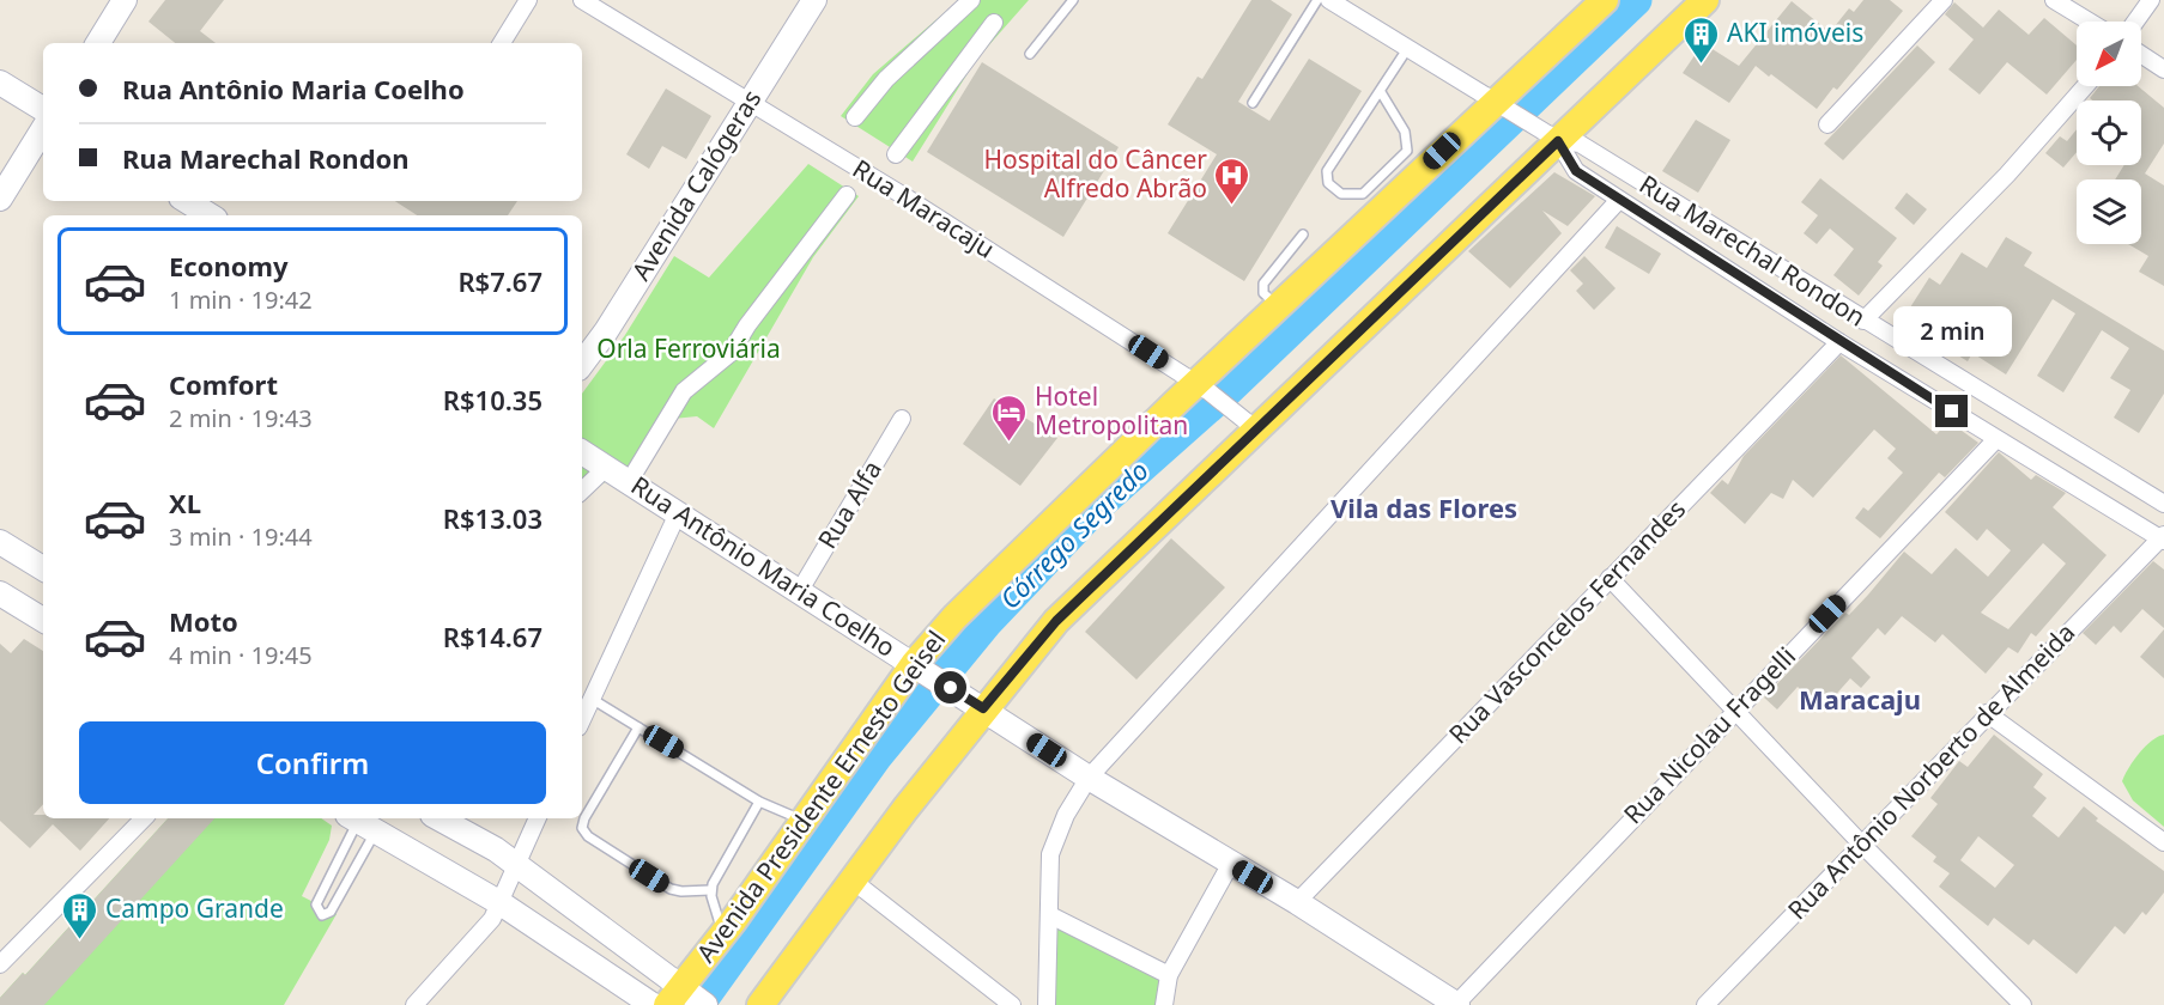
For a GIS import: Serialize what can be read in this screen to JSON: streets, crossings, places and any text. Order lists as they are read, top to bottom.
{
  "streets": {
    "main road": ["Avenida Presidente Ernesto Geisel"],
    "street": [
      "Avenida Calógeras",
      "Rua Maracaju",
      "Rua Marechal Rondon",
      "Rua Alfa",
      "Rua Antônio Maria Coelho",
      "Rua Vasconcelos Fernandes",
      "Rua Nicolau Fragelli",
      "Rua Antônio Norberto de Almeida"
    ]
  },
  "crossings": [
    ["Avenida Calógeras", "Rua Maracaju"],
    ["Rua Maracaju", "Avenida Presidente Ernesto Geisel"],
    ["Rua Marechal Rondon", "Rua Vasconcelos Fernandes"],
    ["Rua Marechal Rondon", "Rua Nicolau Fragelli"],
    ["Rua Marechal Rondon", "Rua Antônio Norberto de Almeida"],
    ["Rua Marechal Rondon", "Avenida Presidente Ernesto Geisel"],
    ["Rua Alfa", "Rua Antônio Maria Coelho"],
    ["Rua Antônio Maria Coelho", "Rua Vasconcelos Fernandes"],
    ["Rua Antônio Maria Coelho", "Rua Nicolau Fragelli"],
    ["Rua Antônio Maria Coelho", "Avenida Presidente Ernesto Geisel"]
  ],
  "districts": ["Vila das Flores", "Maracaju"],
  "water": ["Córrego Segredo"],
  "parks": ["Orla Ferroviária"],
  "places": {
    "building": ["AKI imóveis", "Campo Grande"],
    "hospital": ["Hospital do Câncer Alfredo Abrão"],
    "hotel": ["Hotel Metropolitan"]
  },
  "north": "bottom left",
  "page": {
    "banner": ["Rua Antônio Maria Coelho", "Rua Marechal Rondon"],
    "list": [
      {
        "name": "Economy",
        "note": "1 min · 19:42",
        "value": "R$7.67"
      },
      {
        "name": "Comfort",
        "note": "2 min · 19:43",
        "value": "R$10.35"
      },
      {
        "name": "XL",
        "note": "3 min · 19:44",
        "value": "R$13.03"
      },
      {
        "name": "Moto",
        "note": "4 min · 19:45",
        "value": "R$14.67"
      }
    ],
    "bubble": "2 min",
    "buttons": "Confirm"
  }
}
